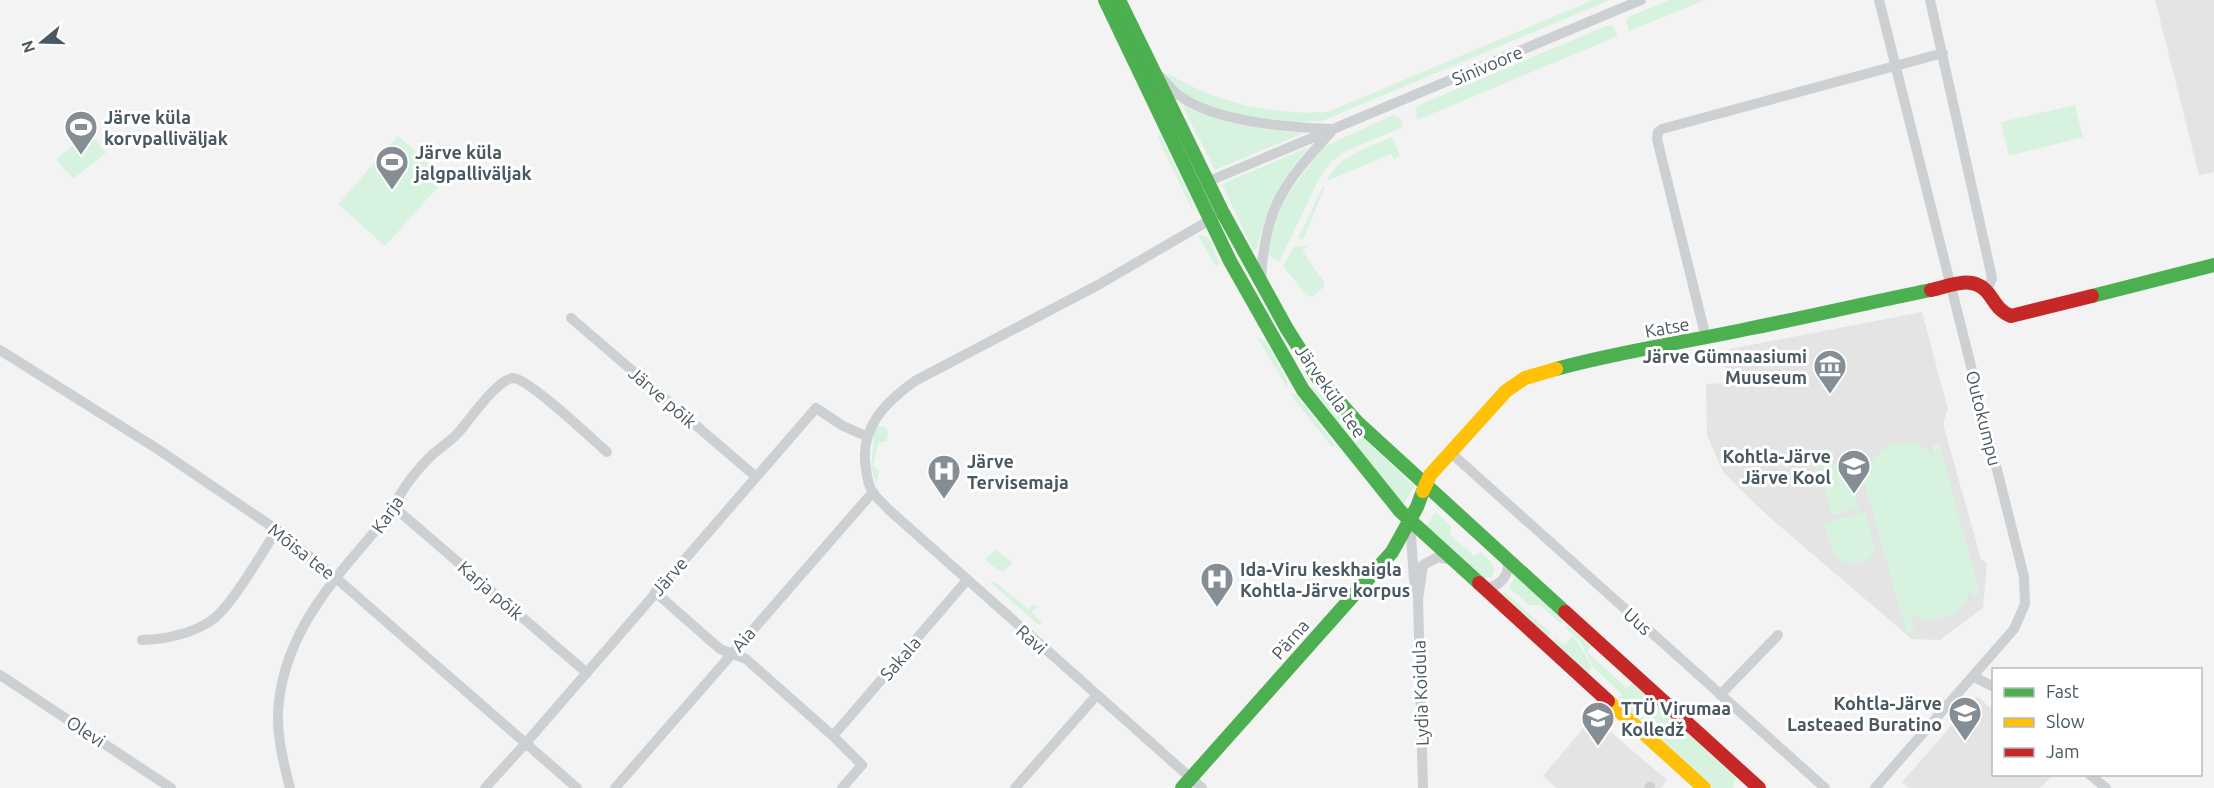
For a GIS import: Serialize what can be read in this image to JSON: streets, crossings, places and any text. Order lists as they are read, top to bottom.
{
  "streets": {
    "main road": ["Katse", "Järveküla tee", "Pärna"],
    "street": [
      "Sinivoore",
      "Järve põik",
      "Outokumpu",
      "Karja",
      "Mõisa tee",
      "Järve",
      "Karja põik",
      "Uus",
      "Aia",
      "Ravi",
      "Sakala",
      "Lydia Koidula",
      "Olevi"
    ]
  },
  "crossings": [
    ["Sinivoore", "Järveküla tee"],
    ["Katse", "Järveküla tee"],
    ["Katse", "Outokumpu"],
    ["Katse", "Uus"],
    ["Katse", "Pärna"],
    ["Järveküla tee", "Pärna"],
    ["Järveküla tee", "Lydia Koidula"],
    ["Järve põik", "Järve"],
    ["Karja", "Mõisa tee"],
    ["Karja", "Karja põik"],
    ["Mõisa tee", "Järve"],
    ["Järve", "Karja põik"],
    ["Aia", "Ravi"],
    ["Ravi", "Pärna"],
    ["Ravi", "Sakala"],
    ["Pärna", "Lydia Koidula"]
  ],
  "places": {
    "sports": ["Järve küla korvpalliväljak", "Järve küla jalgpalliväljak"],
    "museum": ["Järve Gümnaasiumi Muuseum"],
    "school or university": ["Kohtla-Järve Järve Kool", "Kohtla-Järve Lasteaed Buratino", "TTÜ Virumaa Kolledž"],
    "hospital": ["Järve Tervisemaja", "Ida-Viru keskhaigla Kohtla-Järve korpus"]
  },
  "legend": ["Fast", "Slow", "Jam"],
  "north": "left"
}
